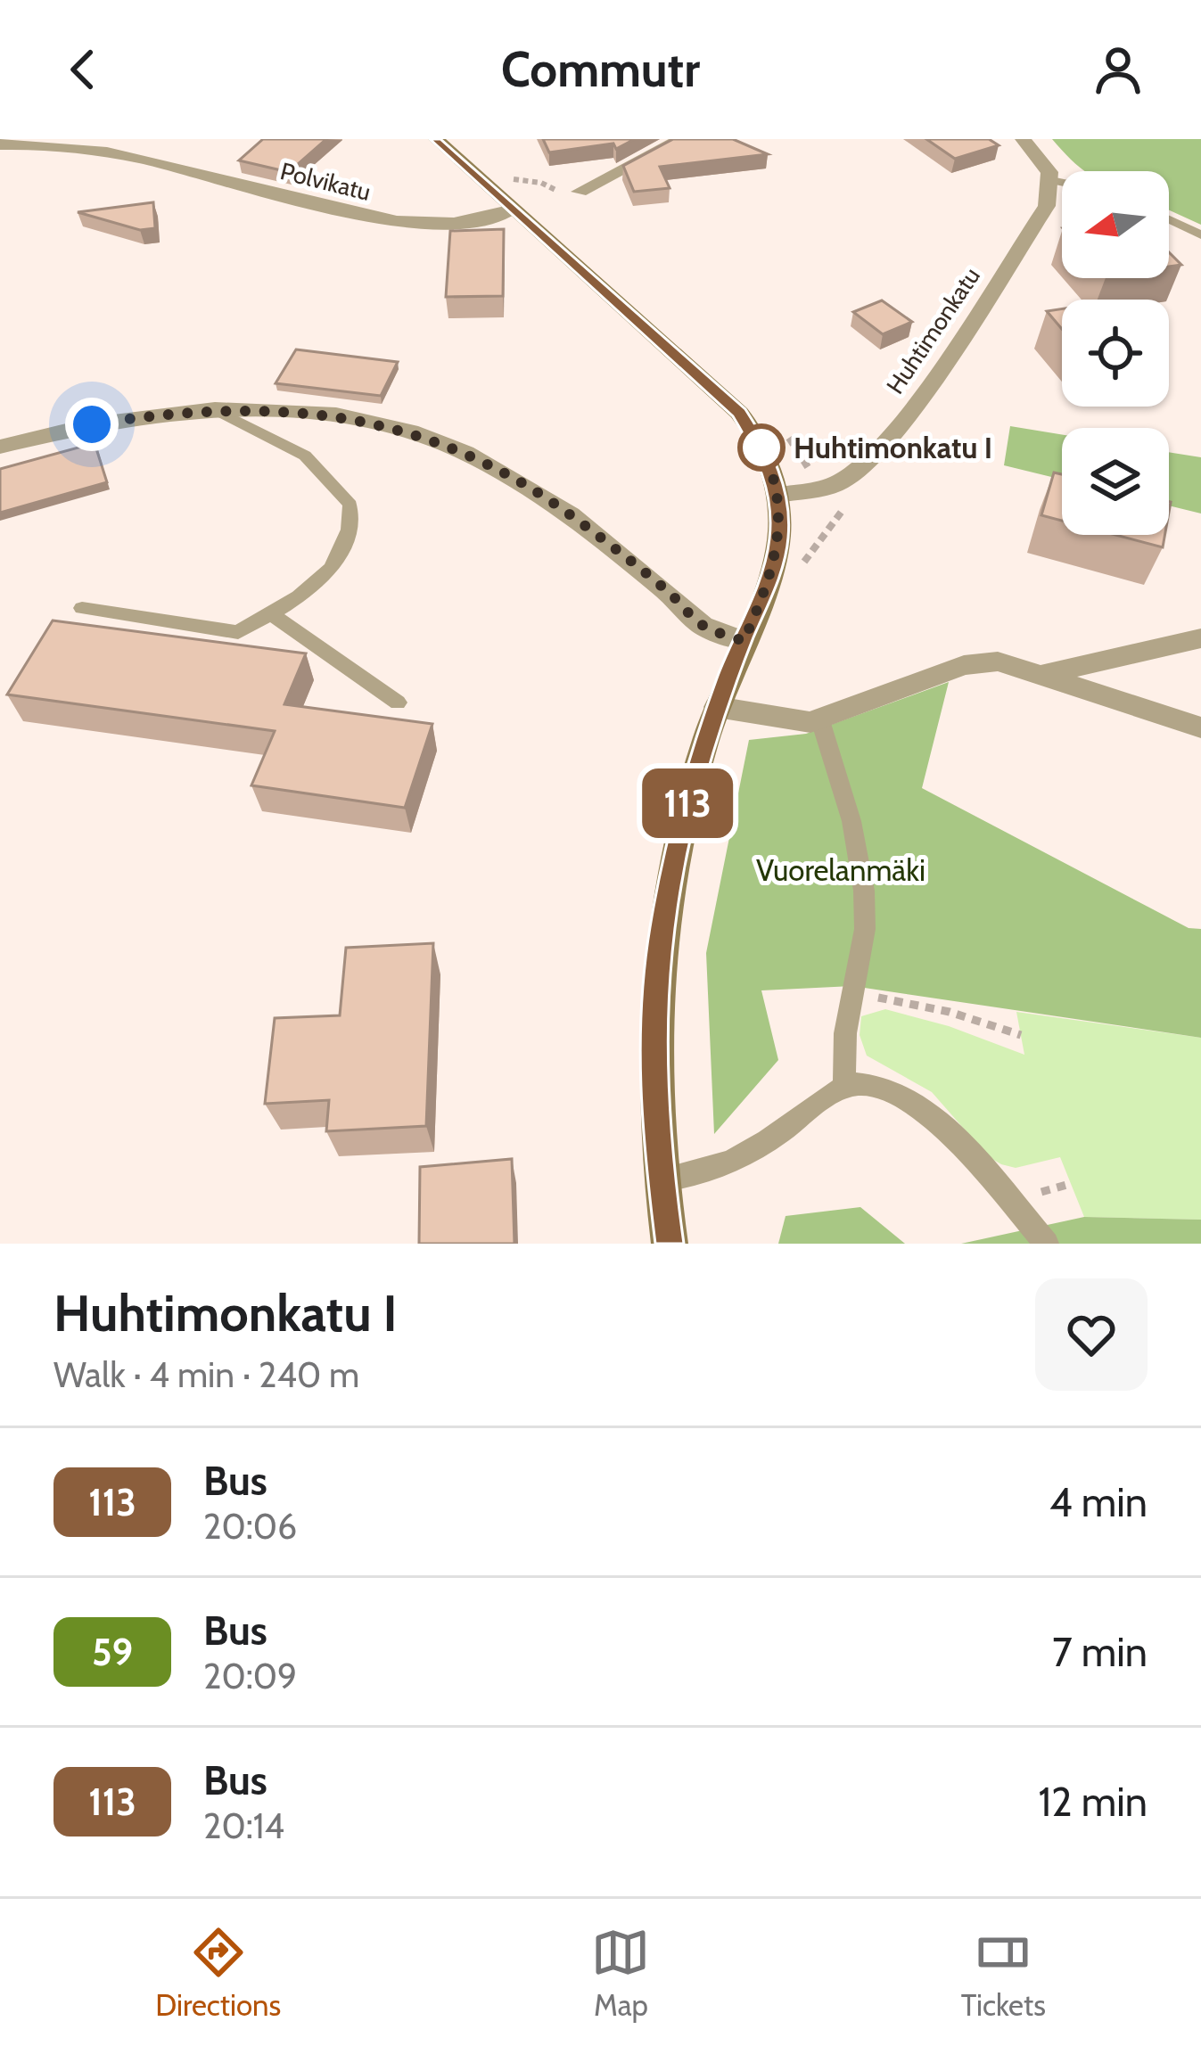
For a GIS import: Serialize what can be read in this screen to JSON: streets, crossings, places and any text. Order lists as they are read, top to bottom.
{
  "streets": {
    "street": ["Polvikatu", "Huhtimonkatu"]
  },
  "parks": ["Vuorelanmäki"],
  "places": ["Huhtimonkatu I"],
  "lines": ["bus line 113"],
  "north": "left",
  "page": {
    "header": "Commutr",
    "on_map": "113",
    "heading": ["Huhtimonkatu I", "Walk · 4 min · 240 m"],
    "list": [
      {
        "mark": "113",
        "name": "Bus",
        "note": "20:06",
        "value": "4 min"
      },
      {
        "mark": "59",
        "name": "Bus",
        "note": "20:09",
        "value": "7 min"
      },
      {
        "mark": "113",
        "name": "Bus",
        "note": "20:14",
        "value": "12 min"
      }
    ],
    "tabs": ["Directions", "Map", "Tickets"]
  }
}
